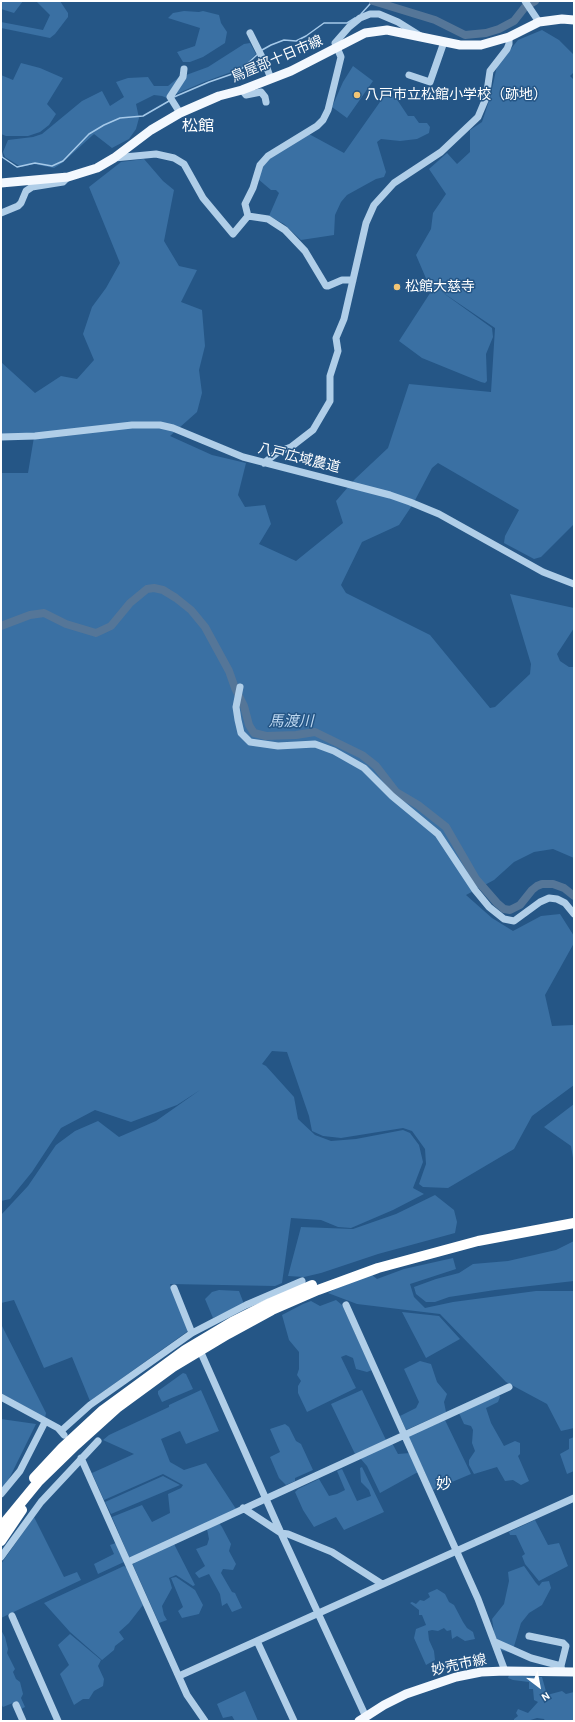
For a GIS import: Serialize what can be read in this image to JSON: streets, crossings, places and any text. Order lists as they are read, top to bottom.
{
  "streets": {
    "main road": ["鳥屋部十日市線", "妙売市線"],
    "street": ["八戸広域農道"]
  },
  "districts": ["松館", "妙"],
  "water": ["馬渡川"],
  "places": ["八戸市立松館小学校（跡地）", "松館大慈寺"],
  "north": "bottom right"
}
